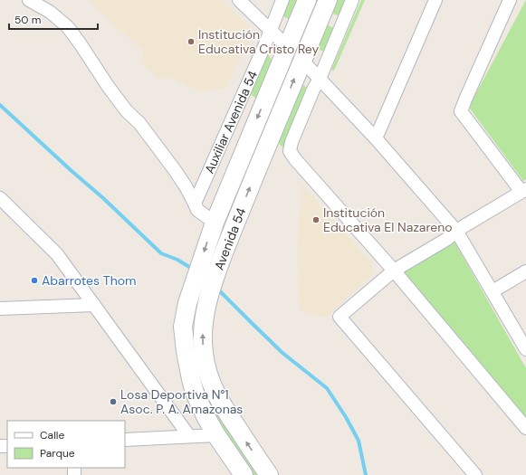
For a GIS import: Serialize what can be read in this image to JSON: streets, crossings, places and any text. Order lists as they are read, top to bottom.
{
  "streets": {
    "main road": ["Avenida 54"],
    "street": ["Auxiliar Avenida 54"]
  },
  "places": [
    "Institución Educativa Cristo Rey",
    "Institución Educativa El Nazareno",
    "Abarrotes Thom",
    "Losa Deportiva N°1 Asoc. P. A. Amazonas"
  ],
  "legend": ["Calle", "Parque"],
  "scale_bar": "50 m"
}
